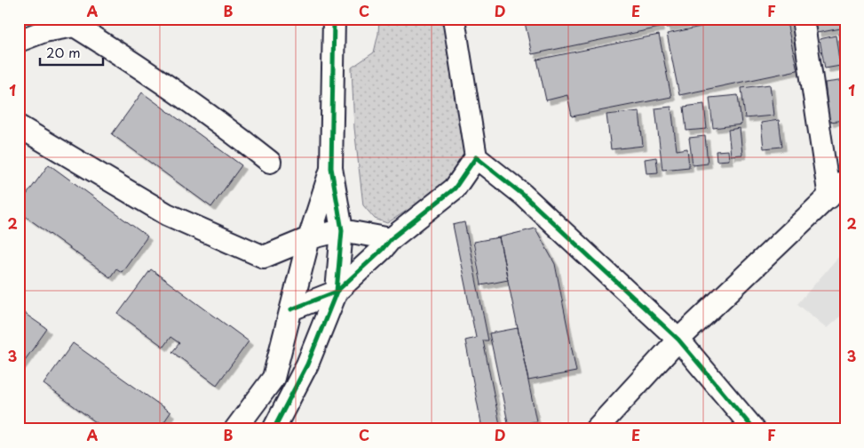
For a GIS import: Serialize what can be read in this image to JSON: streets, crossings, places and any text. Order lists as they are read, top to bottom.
{
  "scale_bar": "20 m",
  "grid": {
    "columns": [
      "A",
      "B",
      "C",
      "D",
      "E",
      "F"
    ],
    "rows": ["1", "2", "3"]
  }
}
